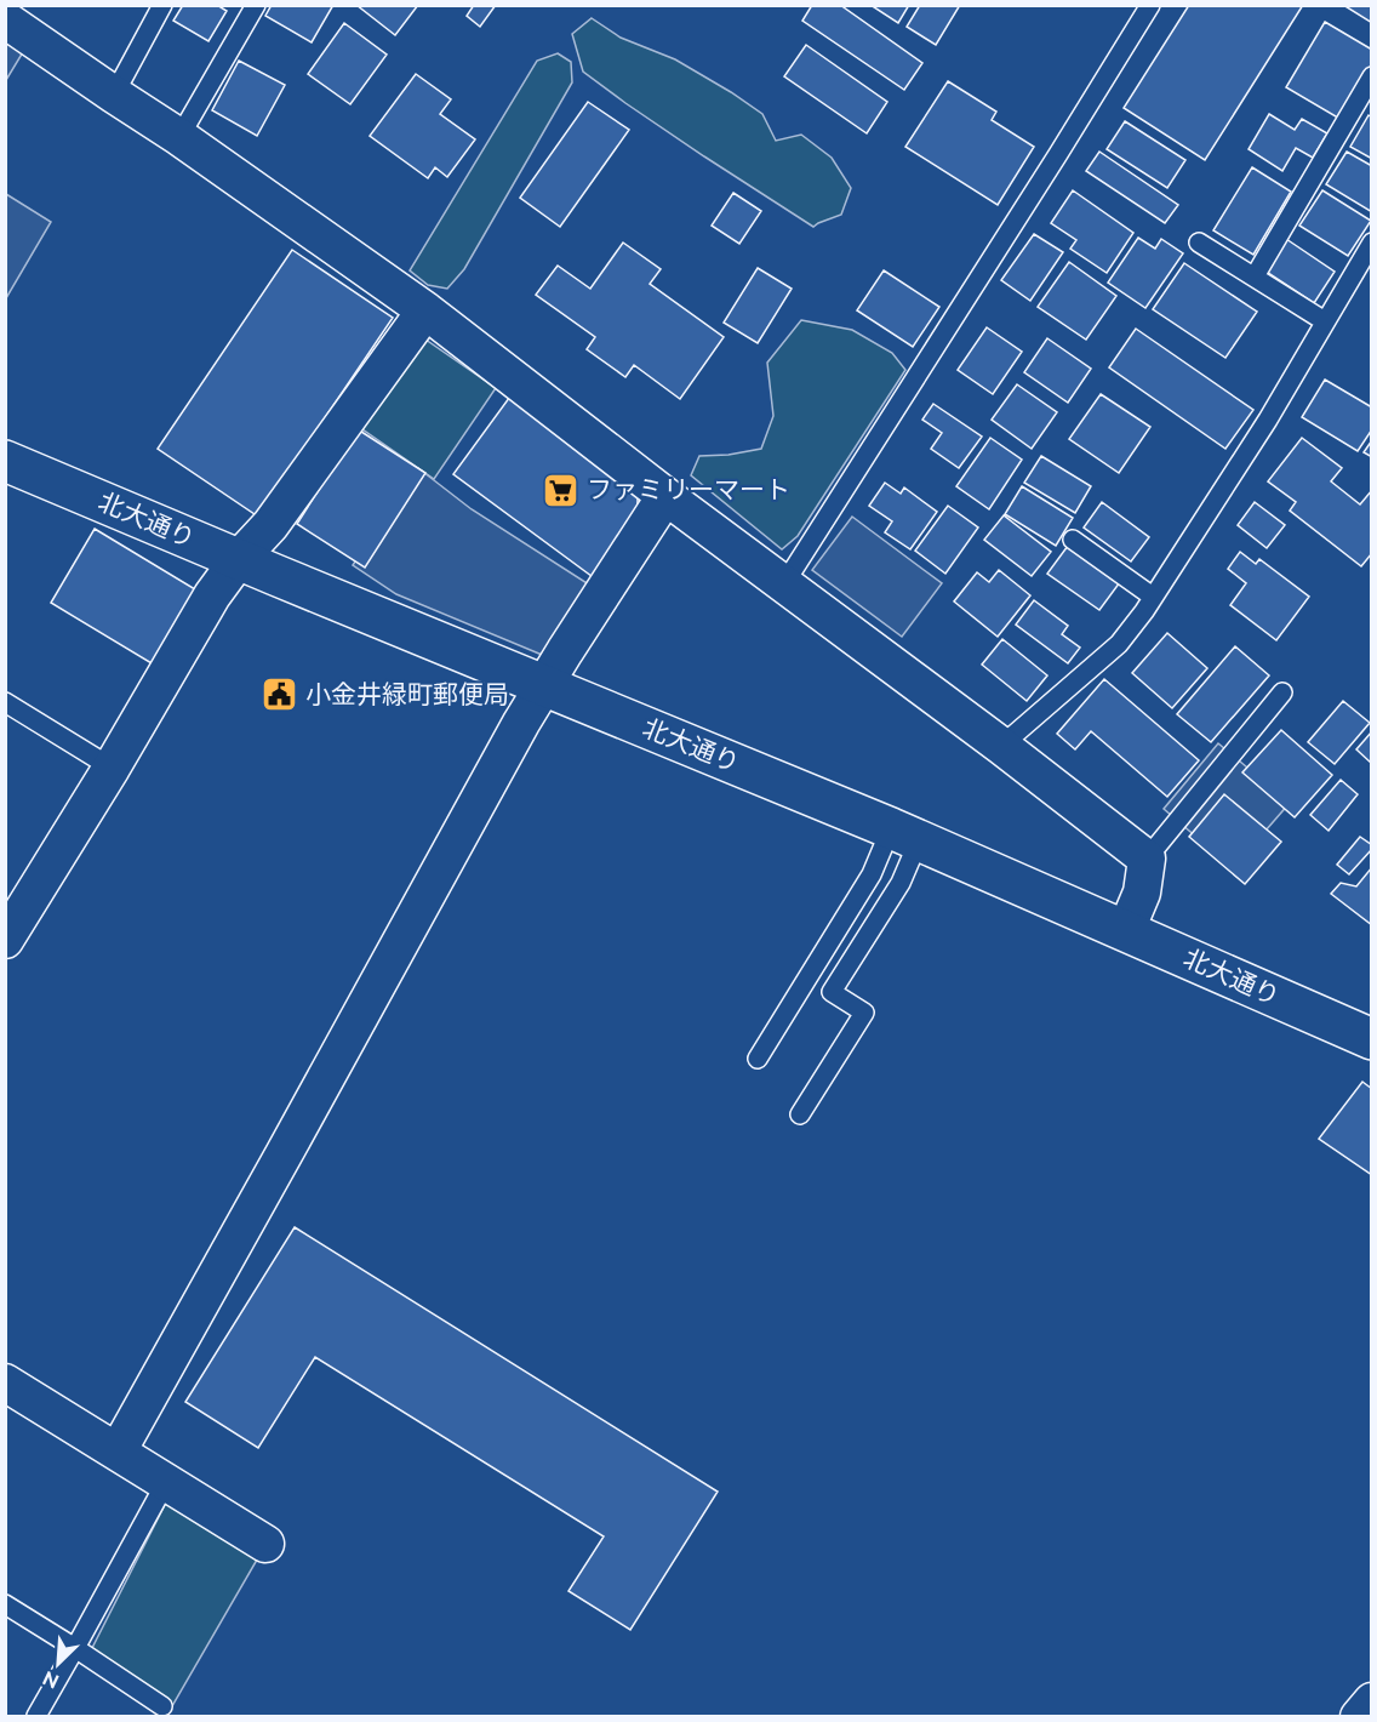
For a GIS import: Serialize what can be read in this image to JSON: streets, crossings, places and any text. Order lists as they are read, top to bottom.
{
  "streets": {
    "street": ["北大通り"]
  },
  "places": {
    "supermarket": ["ファミリーマート"],
    "public building": ["小金井緑町郵便局"]
  },
  "north": "bottom left"
}
